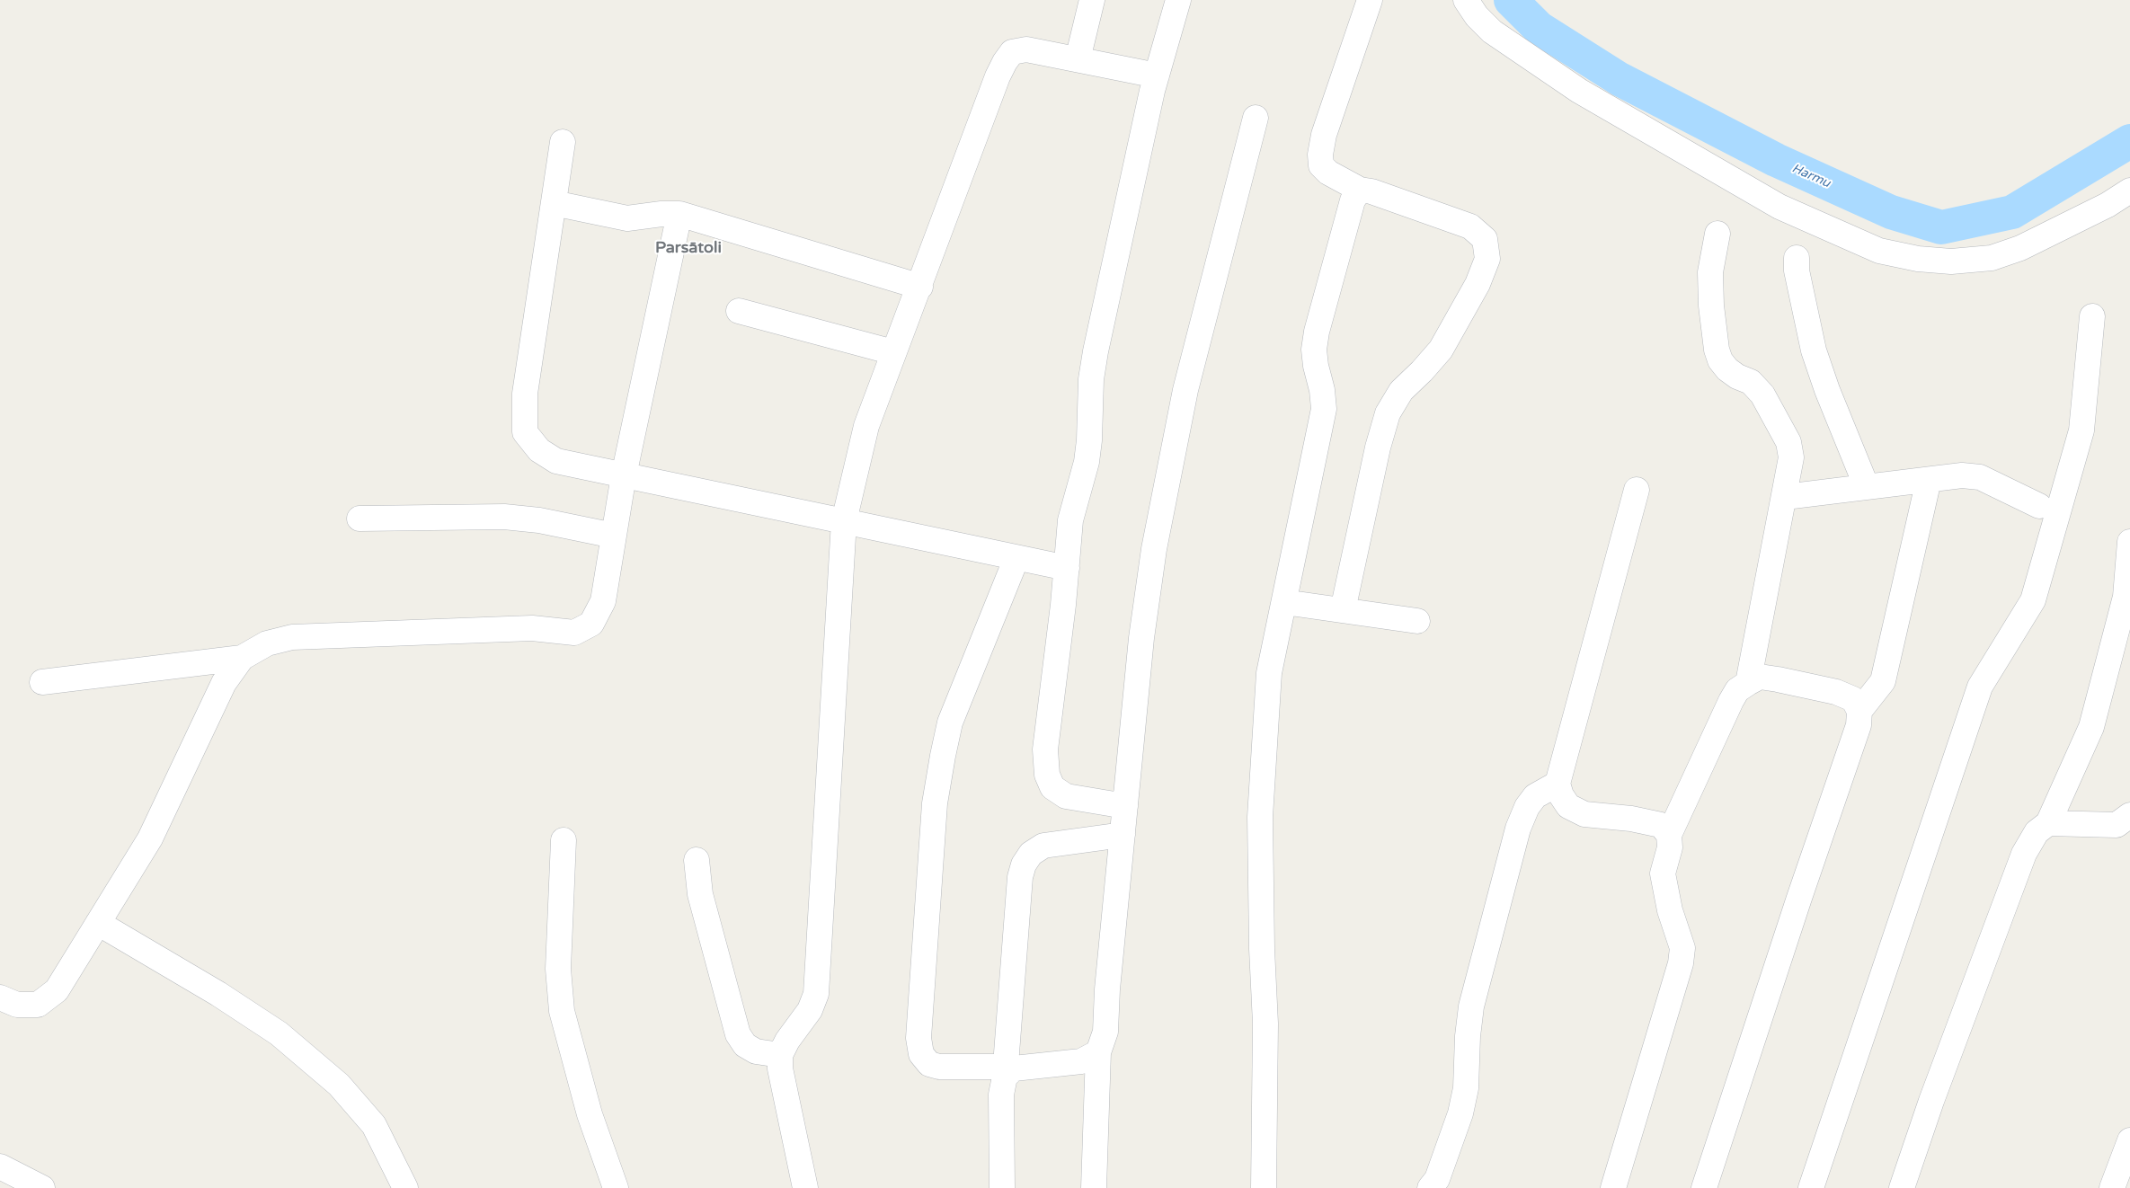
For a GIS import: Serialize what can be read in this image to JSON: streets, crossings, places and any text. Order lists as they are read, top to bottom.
{
  "districts": ["Parsātoli"],
  "water": ["Harmu"]
}
